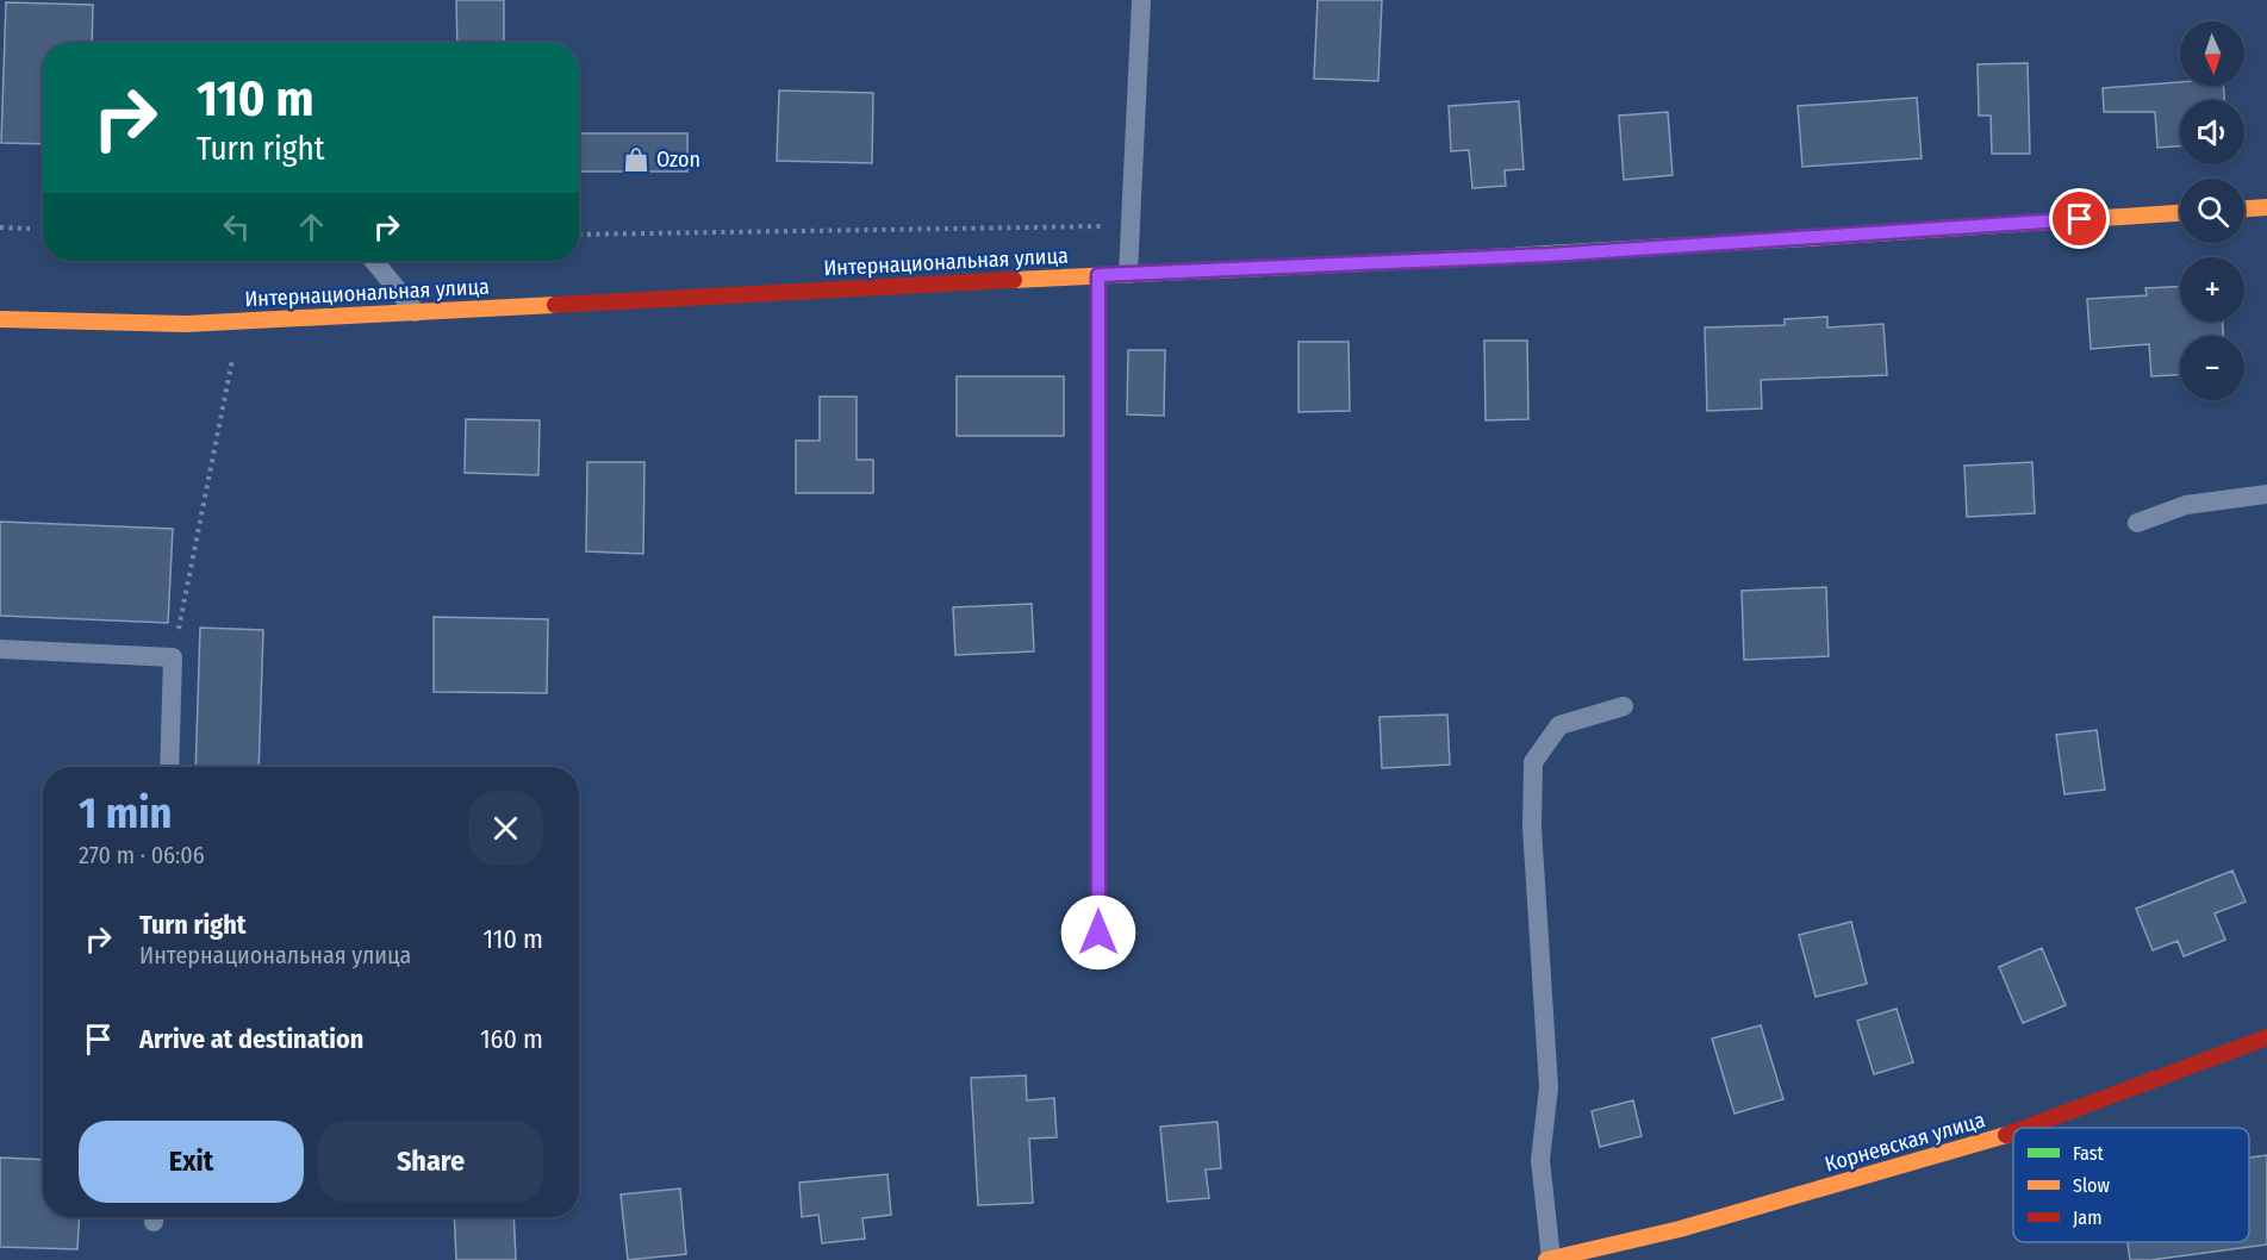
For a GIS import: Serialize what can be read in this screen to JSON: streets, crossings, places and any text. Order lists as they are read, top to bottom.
{
  "streets": {
    "street": ["Интернациональная улица", "Корневская улица"]
  },
  "places": {
    "shop": ["Ozon"]
  },
  "legend": ["Fast", "Slow", "Jam"],
  "north": "bottom",
  "page": {
    "map_buttons": ["+", "−"],
    "turn": ["110 m", "Turn right"],
    "heading": ["1 min", "270 m · 06:06"],
    "list": [
      {
        "name": "Turn right",
        "note": "Интернациональная улица",
        "value": "110 m"
      },
      {
        "name": "Arrive at destination",
        "value": "160 m"
      }
    ],
    "buttons": ["Exit", "Share"]
  }
}
